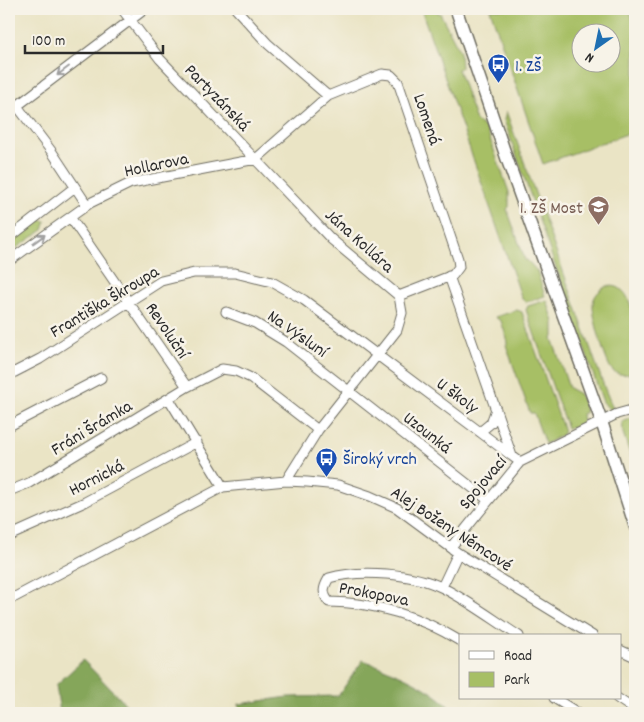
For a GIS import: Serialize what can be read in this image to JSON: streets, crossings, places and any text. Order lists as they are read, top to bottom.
{
  "streets": {
    "street": [
      "Partyzánská",
      "Lomená",
      "Hollarova",
      "Jána Kollára",
      "Františka Škroupa",
      "Revoluční",
      "Na Výsluní",
      "U školy",
      "Fráni Šrámka",
      "Uzounká",
      "Hornická",
      "Spojovací",
      "Alej Boženy Němcové",
      "Prokopova"
    ]
  },
  "crossings": [
    ["Partyzánská", "Lomená"],
    ["Partyzánská", "Hollarova"],
    ["Partyzánská", "Jána Kollára"],
    ["Lomená", "Hollarova"],
    ["Lomená", "Jána Kollára"],
    ["Hollarova", "Jána Kollára"],
    ["Hollarova", "Revoluční"],
    ["Jána Kollára", "Františka Škroupa"],
    ["Jána Kollára", "Na Výsluní"],
    ["Jána Kollára", "U školy"],
    ["Jána Kollára", "Fráni Šrámka"],
    ["Jána Kollára", "Uzounká"],
    ["Jána Kollára", "Alej Boženy Němcové"],
    ["Františka Škroupa", "Revoluční"],
    ["Františka Škroupa", "U školy"],
    ["Revoluční", "Fráni Šrámka"],
    ["Na Výsluní", "Uzounká"],
    ["U školy", "Spojovací"],
    ["Uzounká", "Spojovací"],
    ["Spojovací", "Alej Boženy Němcové"]
  ],
  "places": {
    "bus stop": ["1. ZŠ", "Široký vrch"],
    "school or university": ["1. ZŠ Most"]
  },
  "legend": ["Road", "Park"],
  "scale_bar": "100 m",
  "north": "bottom left"
}
